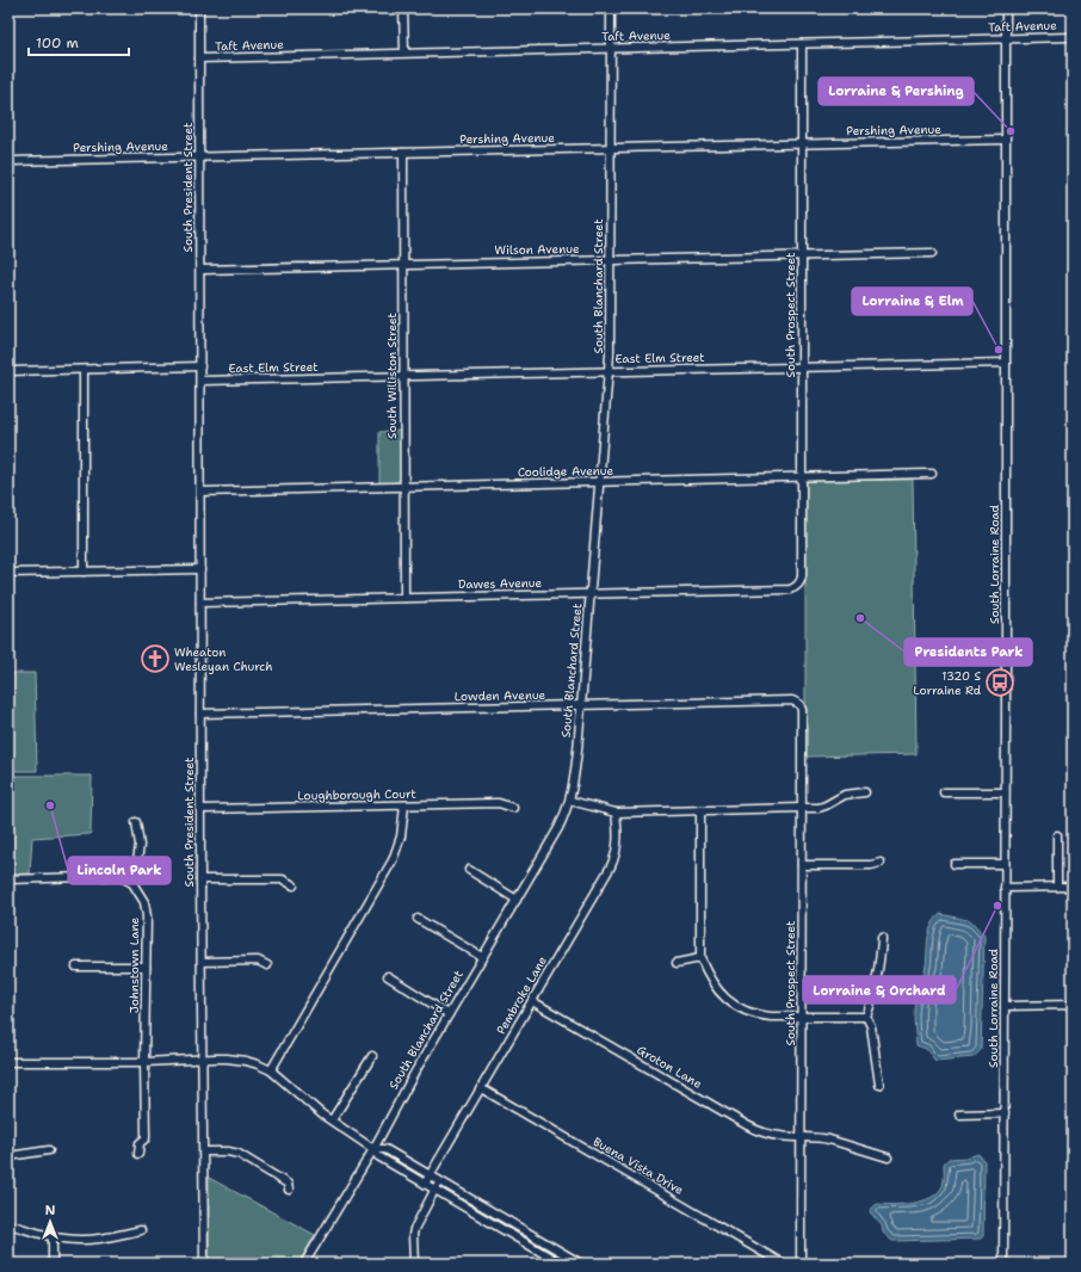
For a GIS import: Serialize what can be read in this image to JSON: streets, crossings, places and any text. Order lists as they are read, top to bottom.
{
  "streets": {
    "street": [
      "Taft Avenue",
      "Pershing Avenue",
      "South President Street",
      "Wilson Avenue",
      "South Blanchard Street",
      "South Prospect Street",
      "East Elm Street",
      "South Williston Street",
      "Coolidge Avenue",
      "South Lorraine Road",
      "Dawes Avenue",
      "Lowden Avenue",
      "Loughborough Court",
      "Johnstown Lane",
      "Pembroke Lane",
      "Groton Lane",
      "Buena Vista Drive"
    ]
  },
  "crossings": [
    ["Taft Avenue", "South President Street"],
    ["Taft Avenue", "South Blanchard Street"],
    ["Taft Avenue", "South Prospect Street"],
    ["Taft Avenue", "South Lorraine Road"],
    ["Pershing Avenue", "South President Street"],
    ["Pershing Avenue", "South Blanchard Street"],
    ["Pershing Avenue", "South Prospect Street"],
    ["Pershing Avenue", "South Williston Street"],
    ["Pershing Avenue", "South Lorraine Road"],
    ["South President Street", "Wilson Avenue"],
    ["South President Street", "East Elm Street"],
    ["South President Street", "Coolidge Avenue"],
    ["South President Street", "Dawes Avenue"],
    ["South President Street", "Lowden Avenue"],
    ["South President Street", "Loughborough Court"],
    ["Wilson Avenue", "South Blanchard Street"],
    ["Wilson Avenue", "South Prospect Street"],
    ["Wilson Avenue", "South Williston Street"],
    ["South Blanchard Street", "East Elm Street"],
    ["South Blanchard Street", "Coolidge Avenue"],
    ["South Blanchard Street", "Dawes Avenue"],
    ["South Blanchard Street", "Lowden Avenue"],
    ["South Prospect Street", "East Elm Street"],
    ["South Prospect Street", "Coolidge Avenue"],
    ["South Prospect Street", "Dawes Avenue"],
    ["South Prospect Street", "Lowden Avenue"],
    ["South Prospect Street", "Groton Lane"],
    ["East Elm Street", "South Williston Street"],
    ["East Elm Street", "South Lorraine Road"],
    ["South Williston Street", "Coolidge Avenue"],
    ["South Williston Street", "Dawes Avenue"],
    ["Pembroke Lane", "Groton Lane"],
    ["Pembroke Lane", "Buena Vista Drive"]
  ],
  "places": {
    "other": [
      "Lorraine & Pershing",
      "Lorraine & Elm",
      "Presidents Park",
      "Lincoln Park",
      "Lorraine & Orchard"
    ],
    "church": ["Wheaton Wesleyan Church"],
    "bus stop": ["1320 S Lorraine Rd"]
  },
  "scale_bar": "100 m",
  "north": "top"
}
